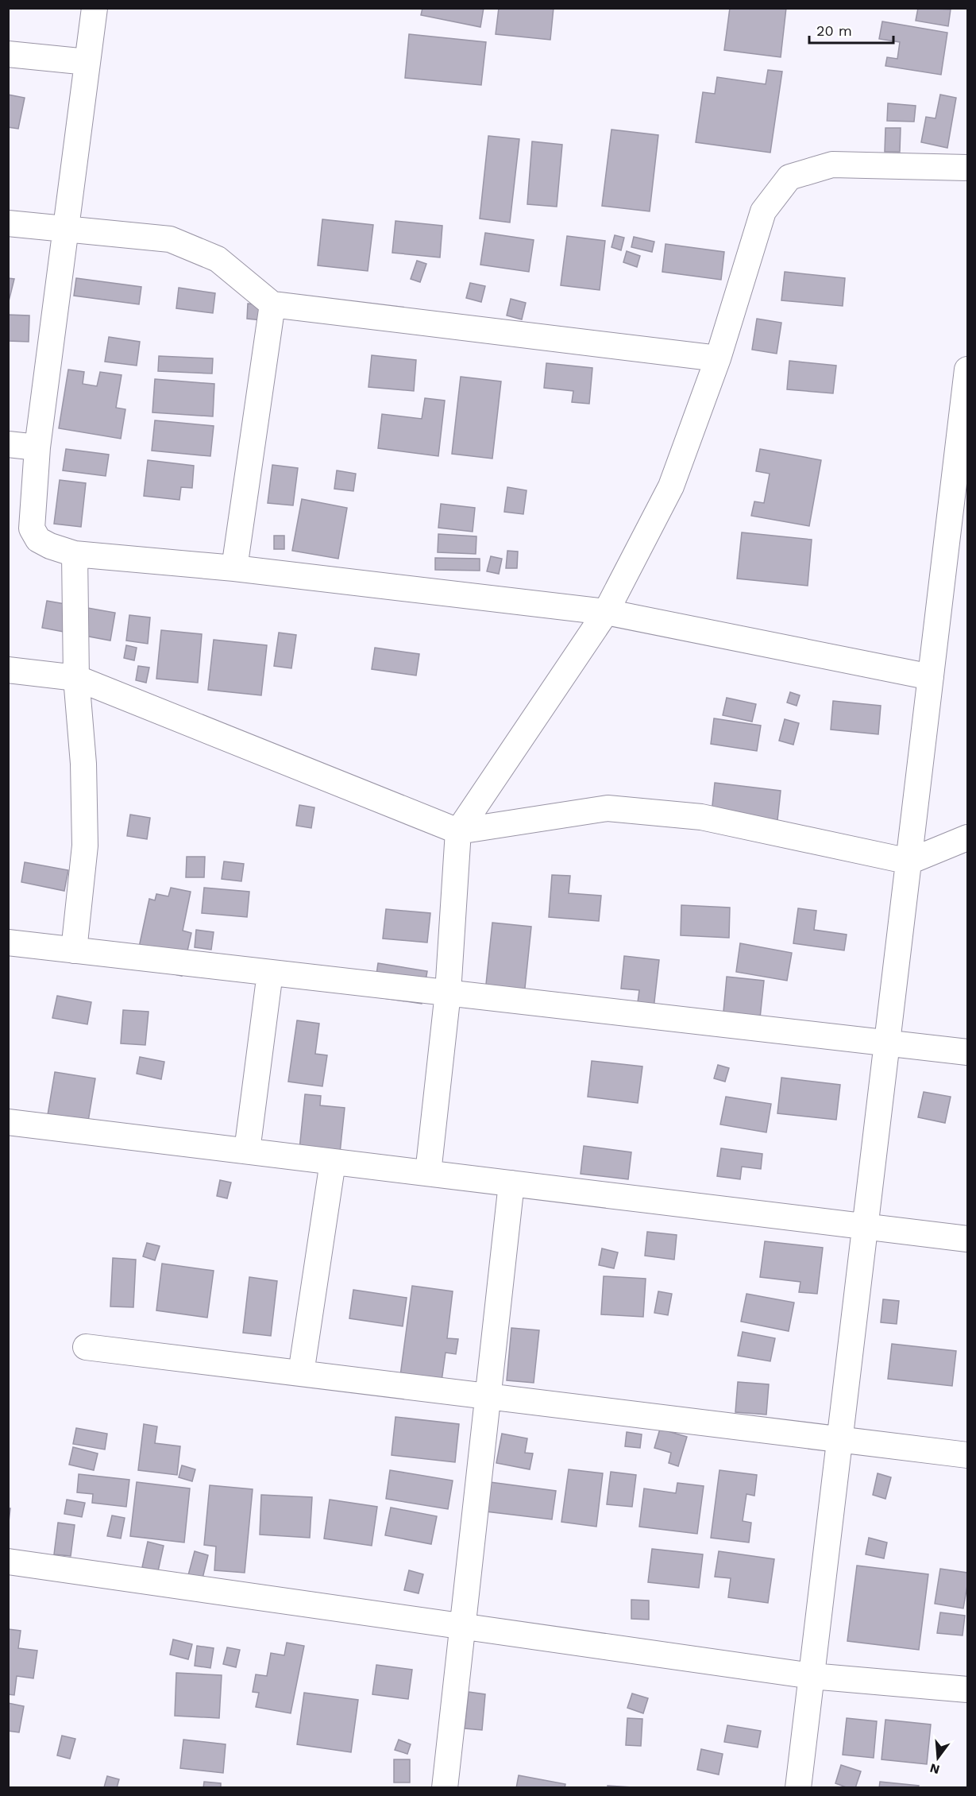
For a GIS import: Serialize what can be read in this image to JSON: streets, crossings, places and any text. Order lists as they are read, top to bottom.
{
  "scale_bar": "20 m",
  "north": "bottom"
}
